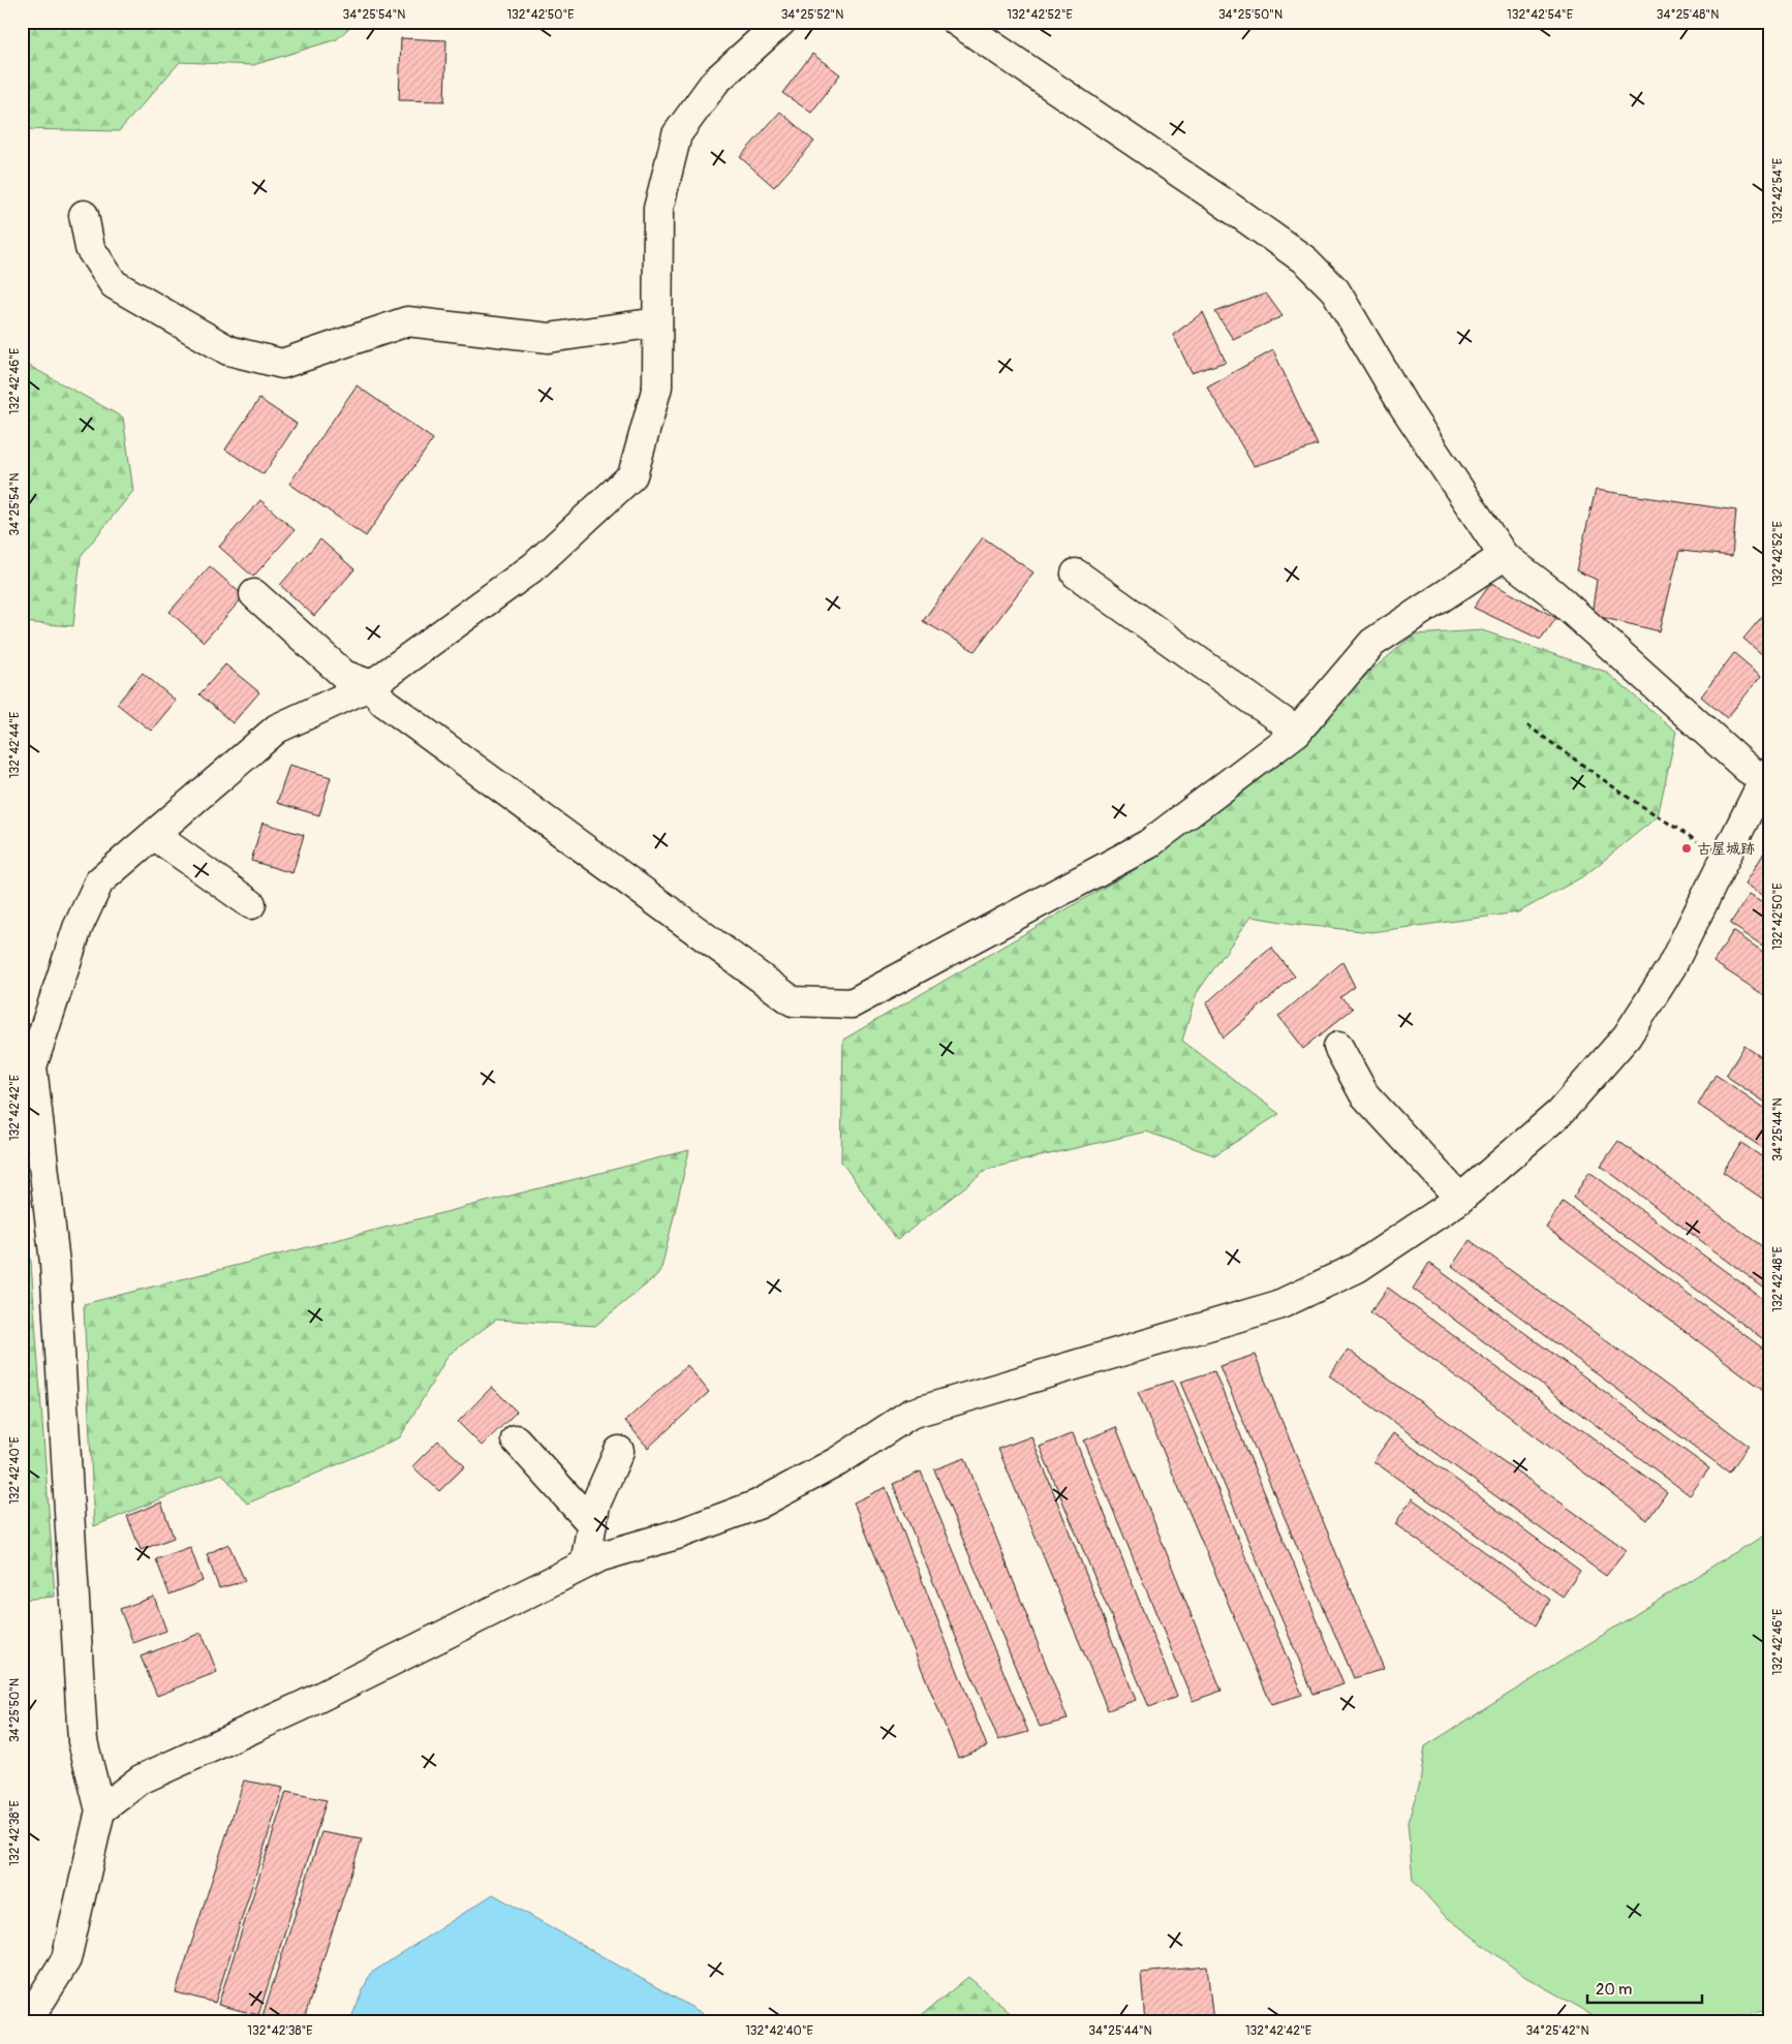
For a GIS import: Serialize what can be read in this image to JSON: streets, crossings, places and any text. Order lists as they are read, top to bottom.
{
  "places": ["古屋城跡"],
  "scale_bar": "20 m",
  "coordinates": [
    "34°25'54\"N",
    "132°42'50\"E",
    "34°25'52\"N",
    "132°42'52\"E",
    "34°25'50\"N",
    "132°42'54\"E",
    "34°25'48\"N",
    "132°42'46\"E",
    "132°42'44\"E",
    "132°42'42\"E",
    "34°25'44\"N",
    "132°42'48\"E",
    "132°42'40\"E",
    "132°42'38\"E",
    "34°25'42\"N"
  ]
}
